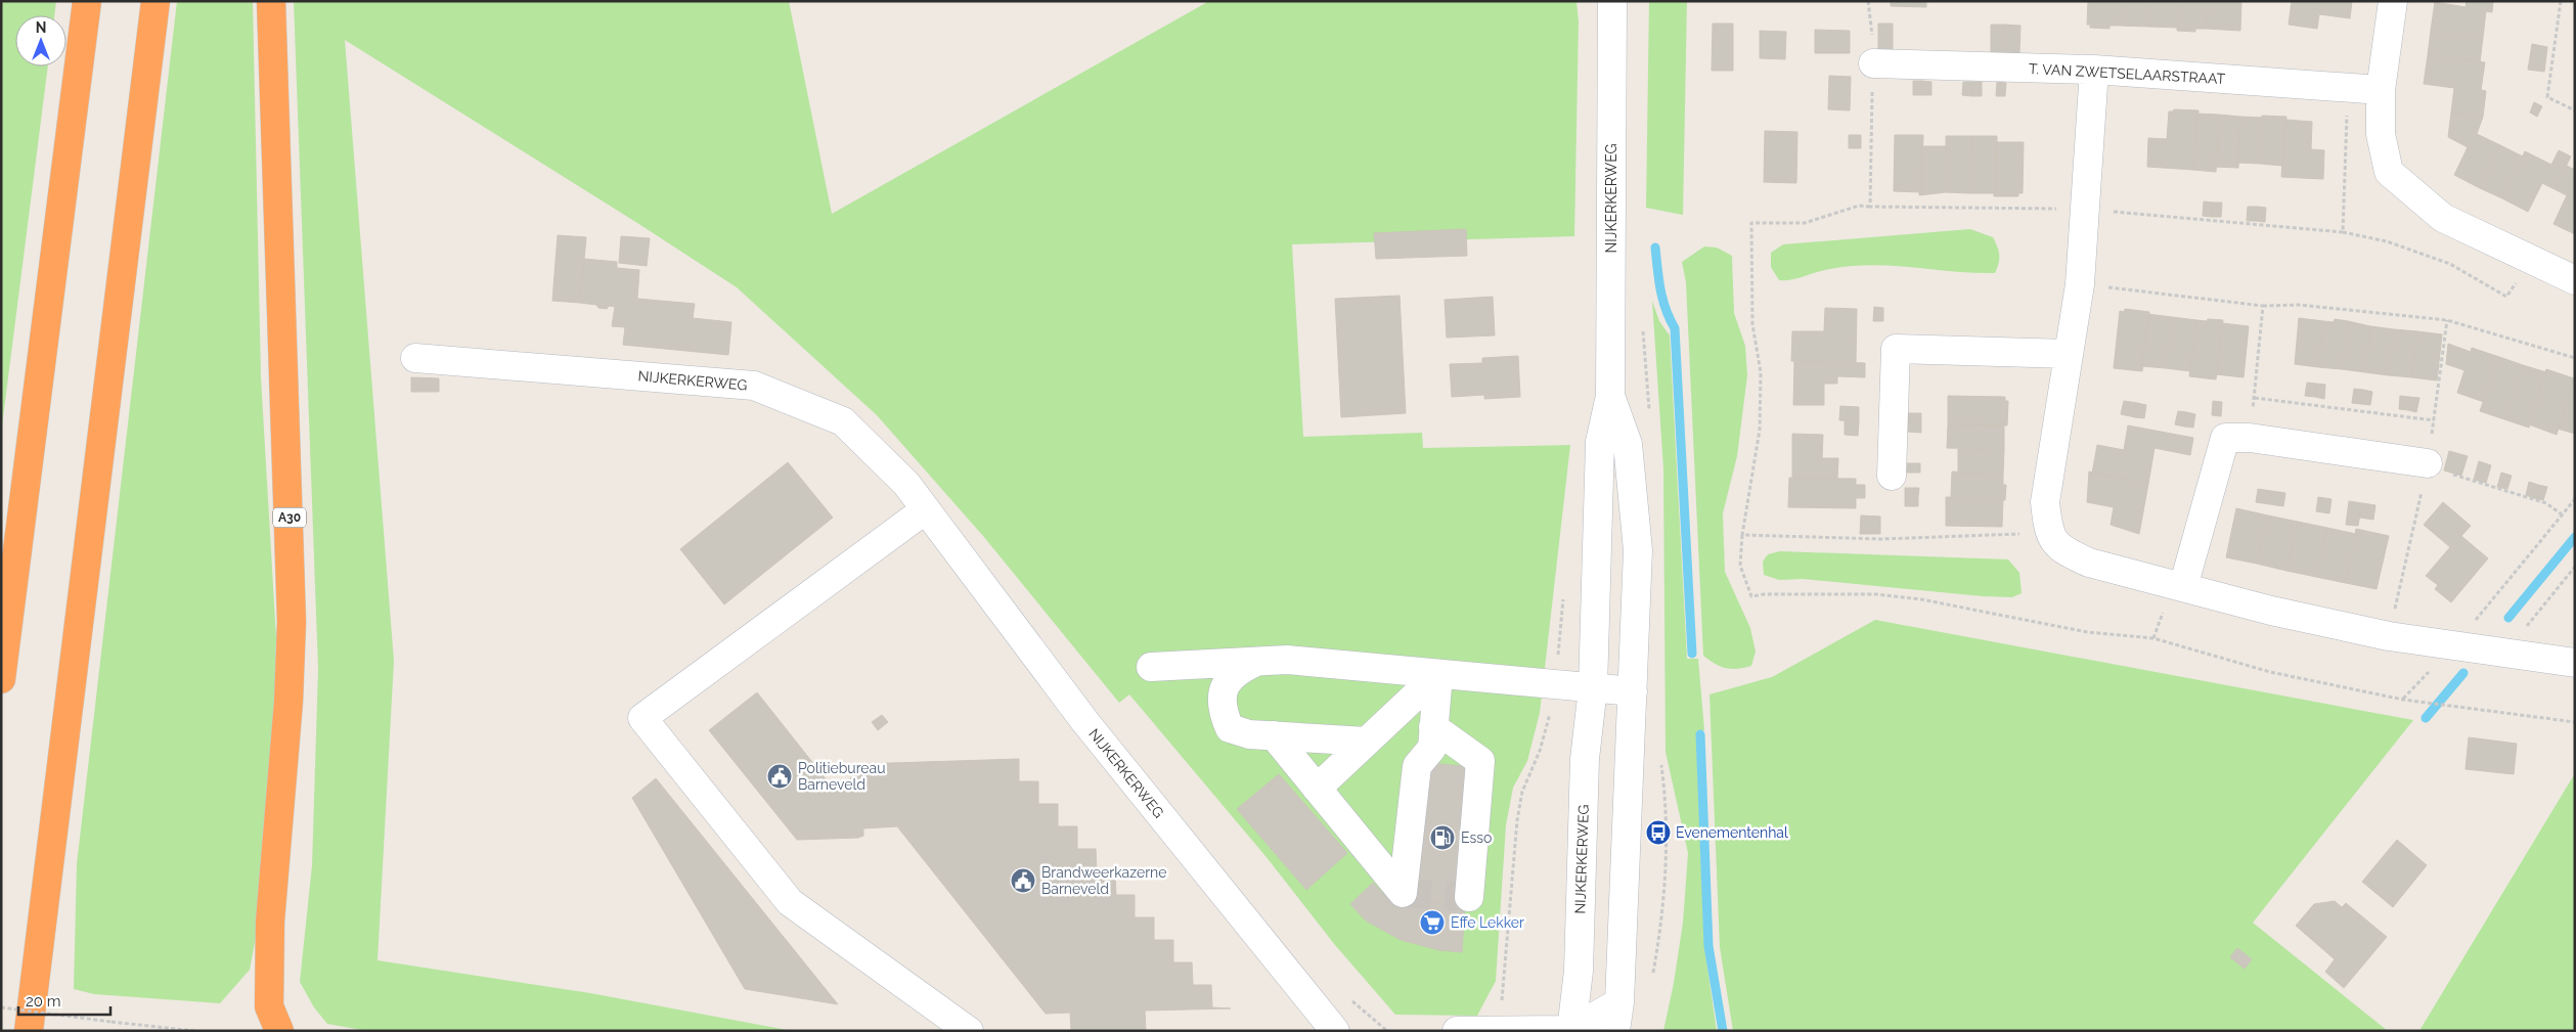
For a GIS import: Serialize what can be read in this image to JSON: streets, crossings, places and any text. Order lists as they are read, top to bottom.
{
  "streets": {
    "highway": ["A30"],
    "street": ["T. VAN ZWETSELAARSTRAAT", "NIJKERKERWEG"]
  },
  "places": {
    "public building": ["Politiebureau Barneveld", "Brandweerkazerne Barneveld"],
    "bus stop": ["Evenementenhal"],
    "fuel station": ["Esso"],
    "supermarket": ["Effe Lekker"]
  },
  "scale_bar": "20 m",
  "north": "top"
}
